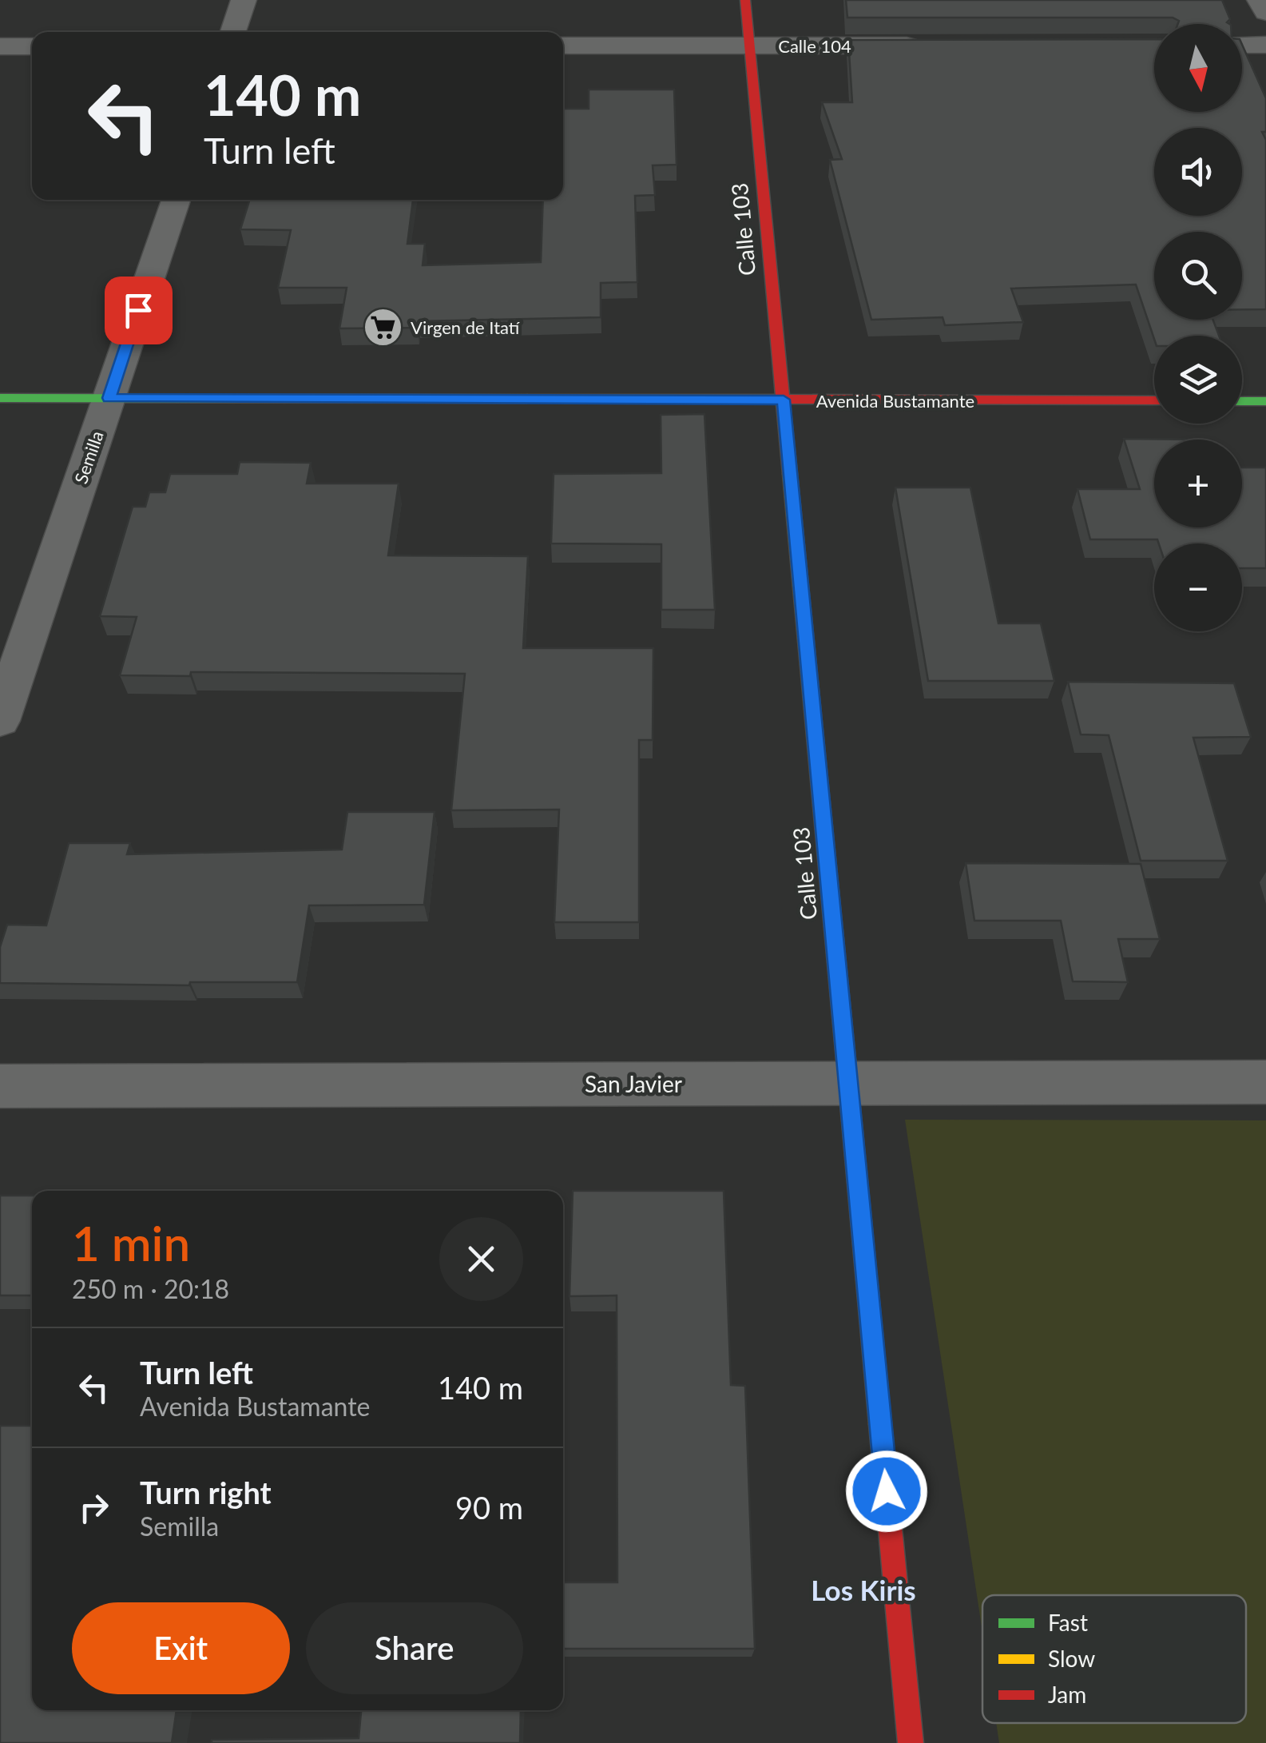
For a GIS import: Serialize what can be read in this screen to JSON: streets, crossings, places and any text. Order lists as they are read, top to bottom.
{
  "streets": {
    "street": [
      "Calle 104",
      "Calle 103",
      "Avenida Bustamante",
      "Semilla",
      "San Javier"
    ]
  },
  "crossings": [
    ["Calle 104", "Calle 103"],
    ["Calle 103", "Avenida Bustamante"],
    ["Calle 103", "San Javier"],
    ["Avenida Bustamante", "Semilla"]
  ],
  "districts": ["Los Kiris"],
  "places": {
    "supermarket": ["Virgen de Itatí"]
  },
  "legend": ["Fast", "Slow", "Jam"],
  "north": "bottom",
  "page": {
    "map_buttons": ["+", "−"],
    "turn": ["140 m", "Turn left"],
    "heading": ["1 min", "250 m · 20:18"],
    "list": [
      {
        "name": "Turn left",
        "note": "Avenida Bustamante",
        "value": "140 m"
      },
      {
        "name": "Turn right",
        "note": "Semilla",
        "value": "90 m"
      }
    ],
    "buttons": ["Exit", "Share"]
  }
}
